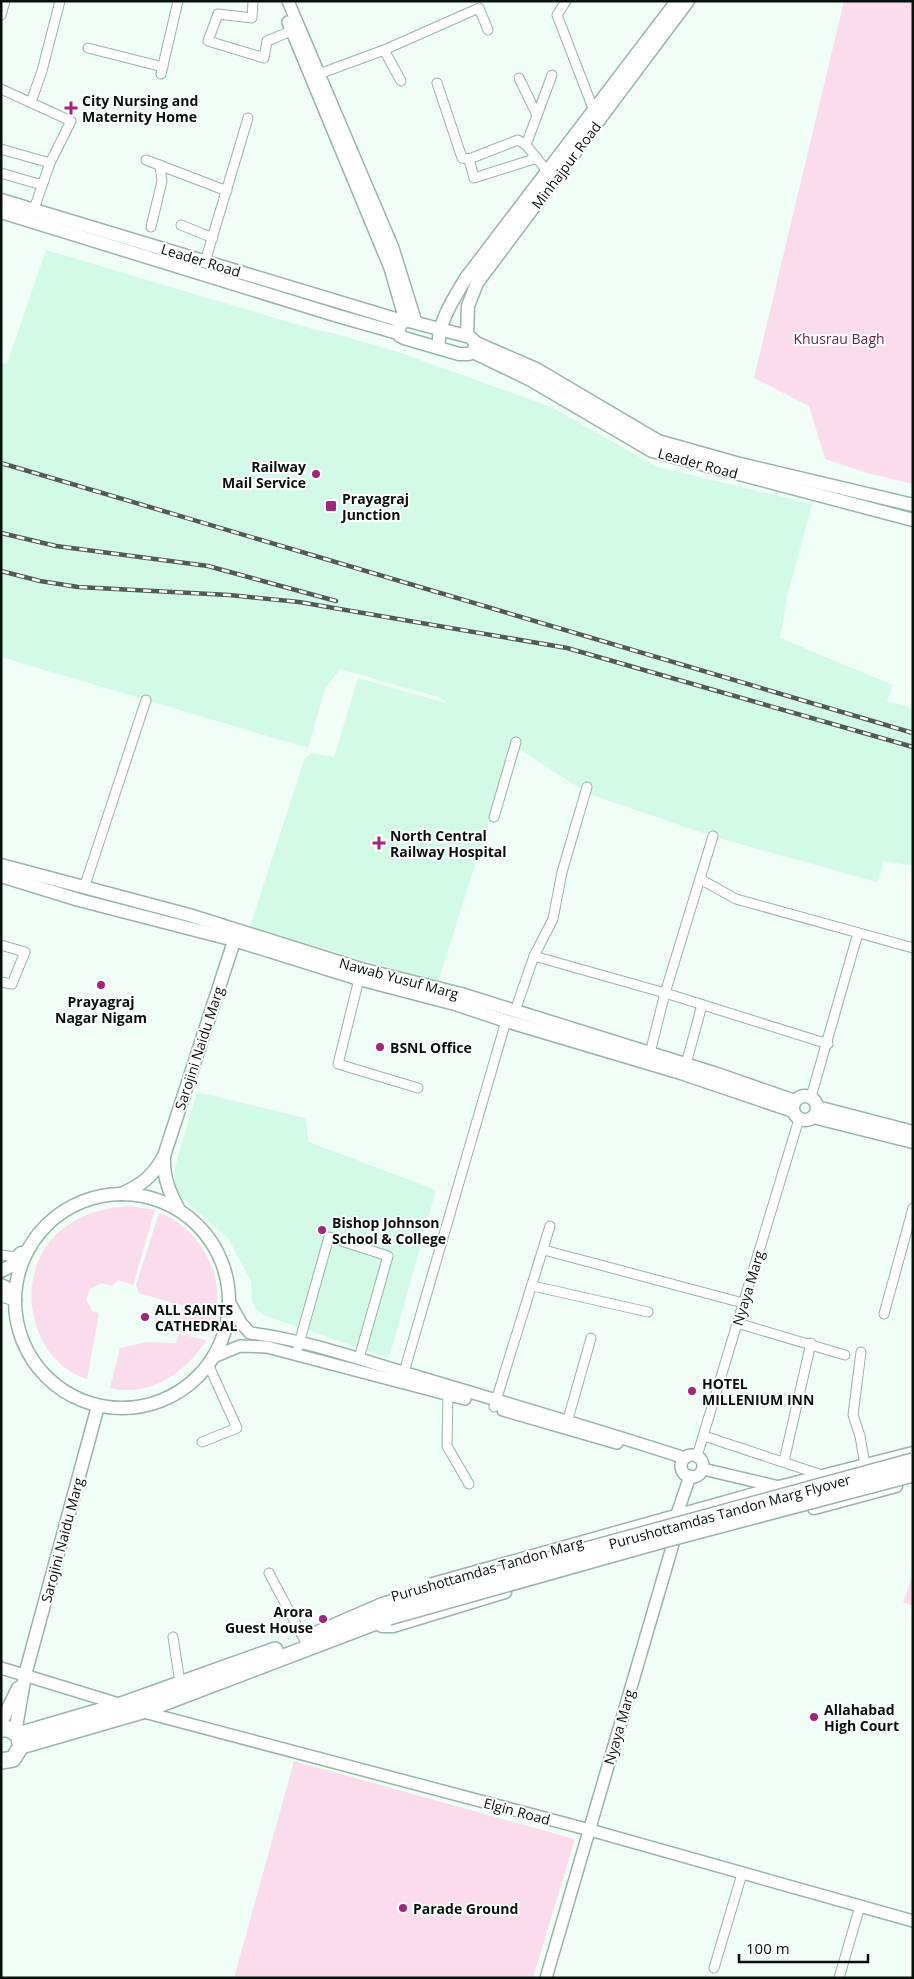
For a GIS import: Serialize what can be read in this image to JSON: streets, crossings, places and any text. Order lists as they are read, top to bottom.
{
  "streets": {
    "main road": [
      "Minhajpur Road",
      "Leader Road",
      "Nawab Yusuf Marg",
      "Sarojini Naidu Marg",
      "Purushottamdas Tandon Marg Flyover",
      "Purushottamdas Tandon Marg"
    ],
    "street": ["Nyaya Marg", "Elgin Road"]
  },
  "crossings": [
    ["Minhajpur Road", "Leader Road"],
    ["Nawab Yusuf Marg", "Sarojini Naidu Marg"],
    ["Nawab Yusuf Marg", "Nyaya Marg"],
    ["Sarojini Naidu Marg", "Purushottamdas Tandon Marg"],
    ["Sarojini Naidu Marg", "Elgin Road"],
    ["Nyaya Marg", "Purushottamdas Tandon Marg"],
    ["Nyaya Marg", "Elgin Road"],
    ["Purushottamdas Tandon Marg Flyover", "Purushottamdas Tandon Marg"],
    ["Purushottamdas Tandon Marg", "Elgin Road"]
  ],
  "parks": ["Khusrau Bagh"],
  "places": {
    "health": ["City Nursing and Maternity Home", "North Central Railway Hospital"],
    "other": [
      "Railway Mail Service",
      "Prayagraj Nagar Nigam",
      "BSNL Office",
      "Bishop Johnson School & College",
      "ALL SAINTS CATHEDRAL",
      "HOTEL MILLENIUM INN",
      "Arora Guest House",
      "Allahabad High Court",
      "Parade Ground"
    ],
    "transit": ["Prayagraj Junction"]
  },
  "scale_bar": "100 m"
}
